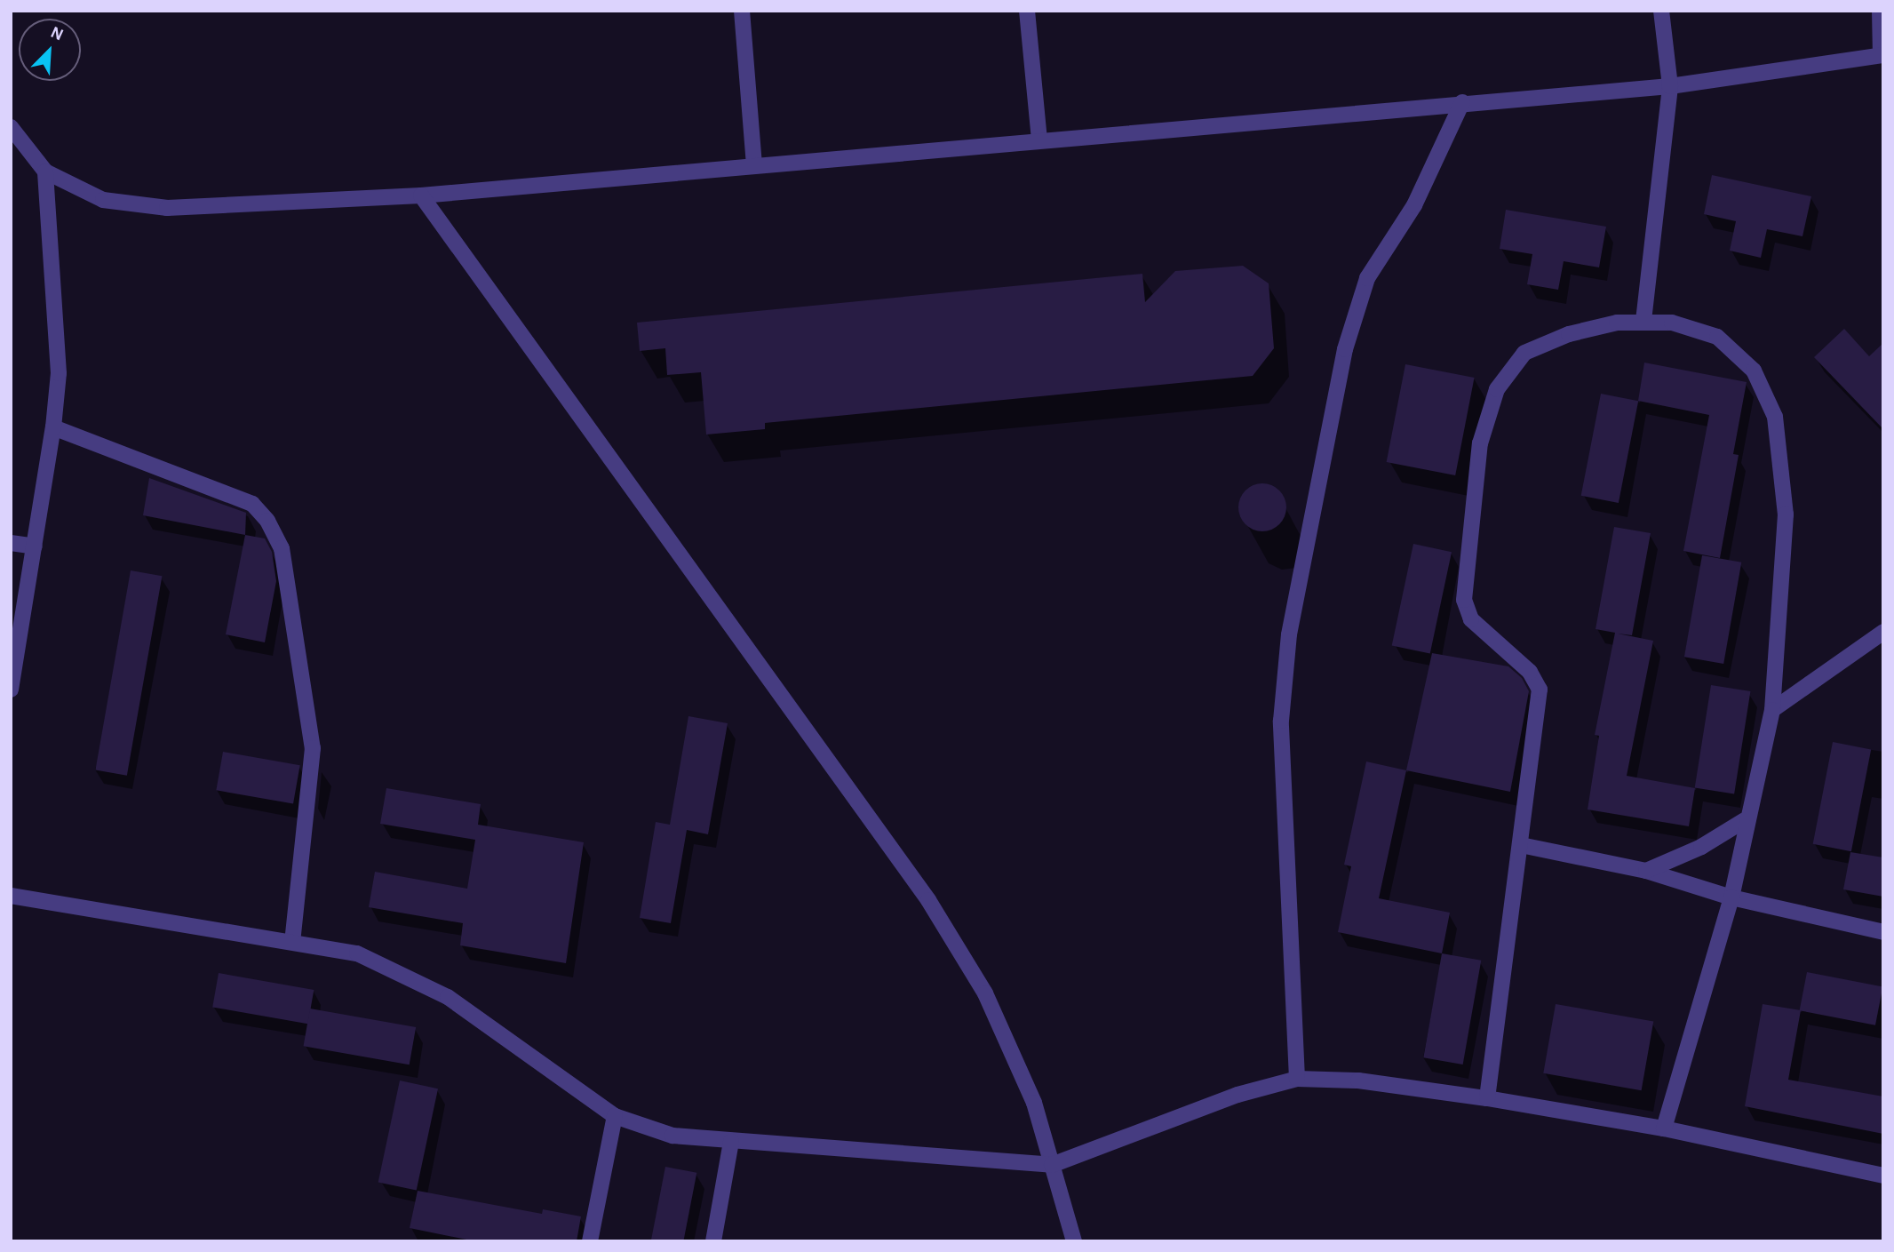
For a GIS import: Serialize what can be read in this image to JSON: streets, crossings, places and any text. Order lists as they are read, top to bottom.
{
  "north": "top right"
}
